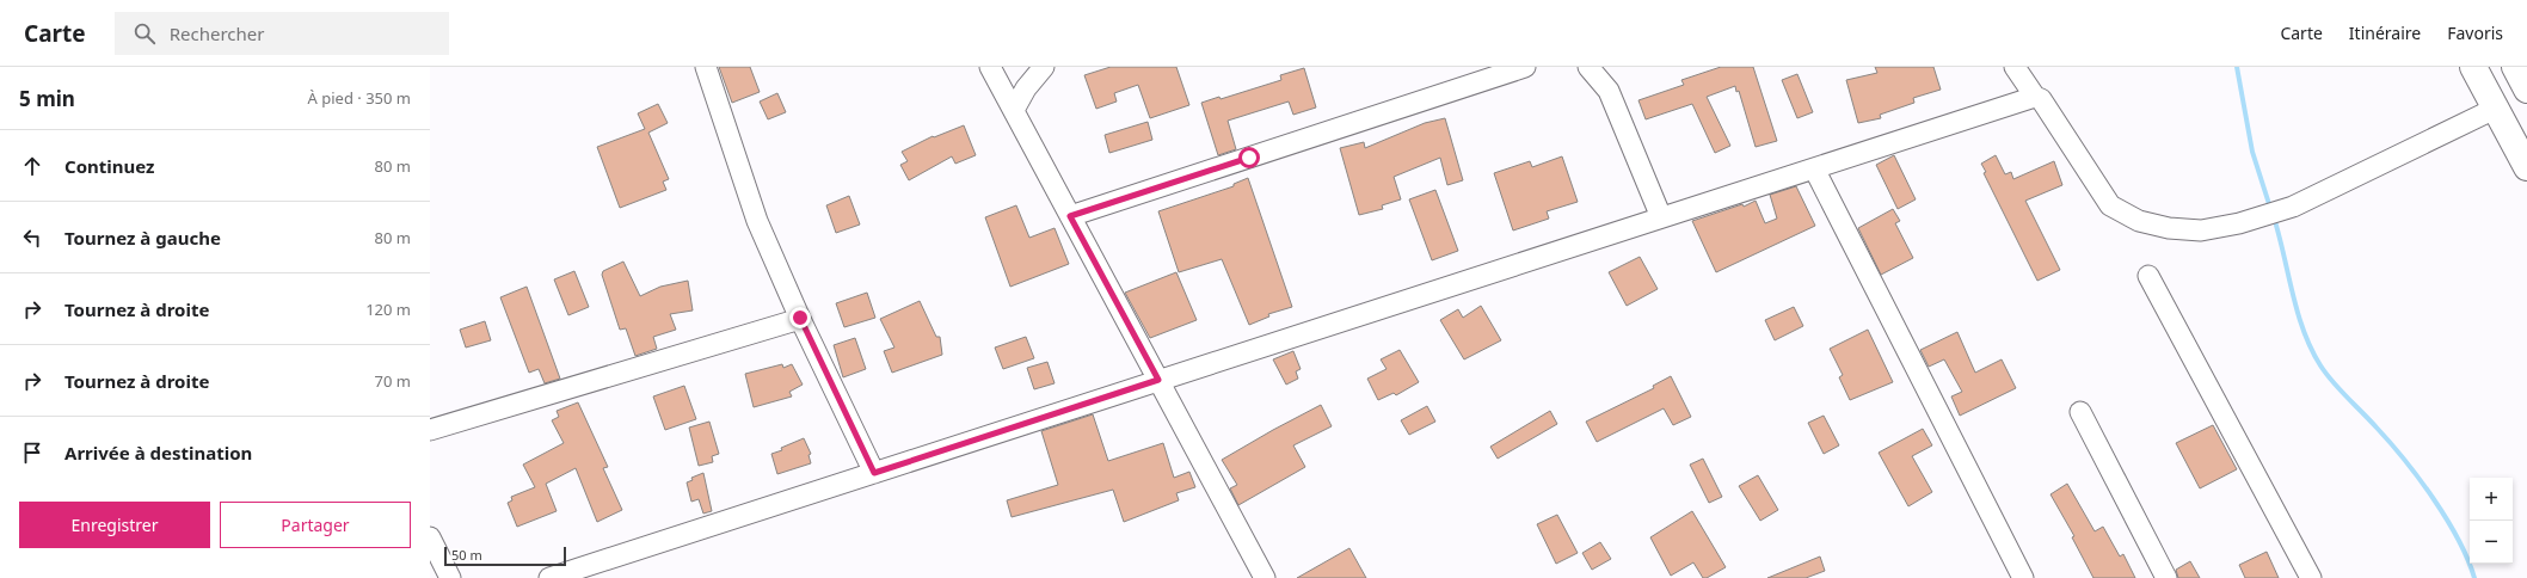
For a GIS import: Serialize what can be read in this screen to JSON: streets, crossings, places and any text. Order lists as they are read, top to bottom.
{
  "scale_bar": "50 m",
  "page": {
    "header": "Carte",
    "search": "Rechercher",
    "nav": ["Carte", "Itinéraire", "Favoris"],
    "heading": ["5 min", "À pied · 350 m"],
    "list": [
      ["Continuez", "80 m"],
      ["Tournez à gauche", "80 m"],
      ["Tournez à droite", "120 m"],
      ["Tournez à droite", "70 m"],
      "Arrivée à destination"
    ],
    "map_buttons": ["+", "−"],
    "buttons": ["Enregistrer", "Partager"],
    "scale": "50 m"
  }
}
